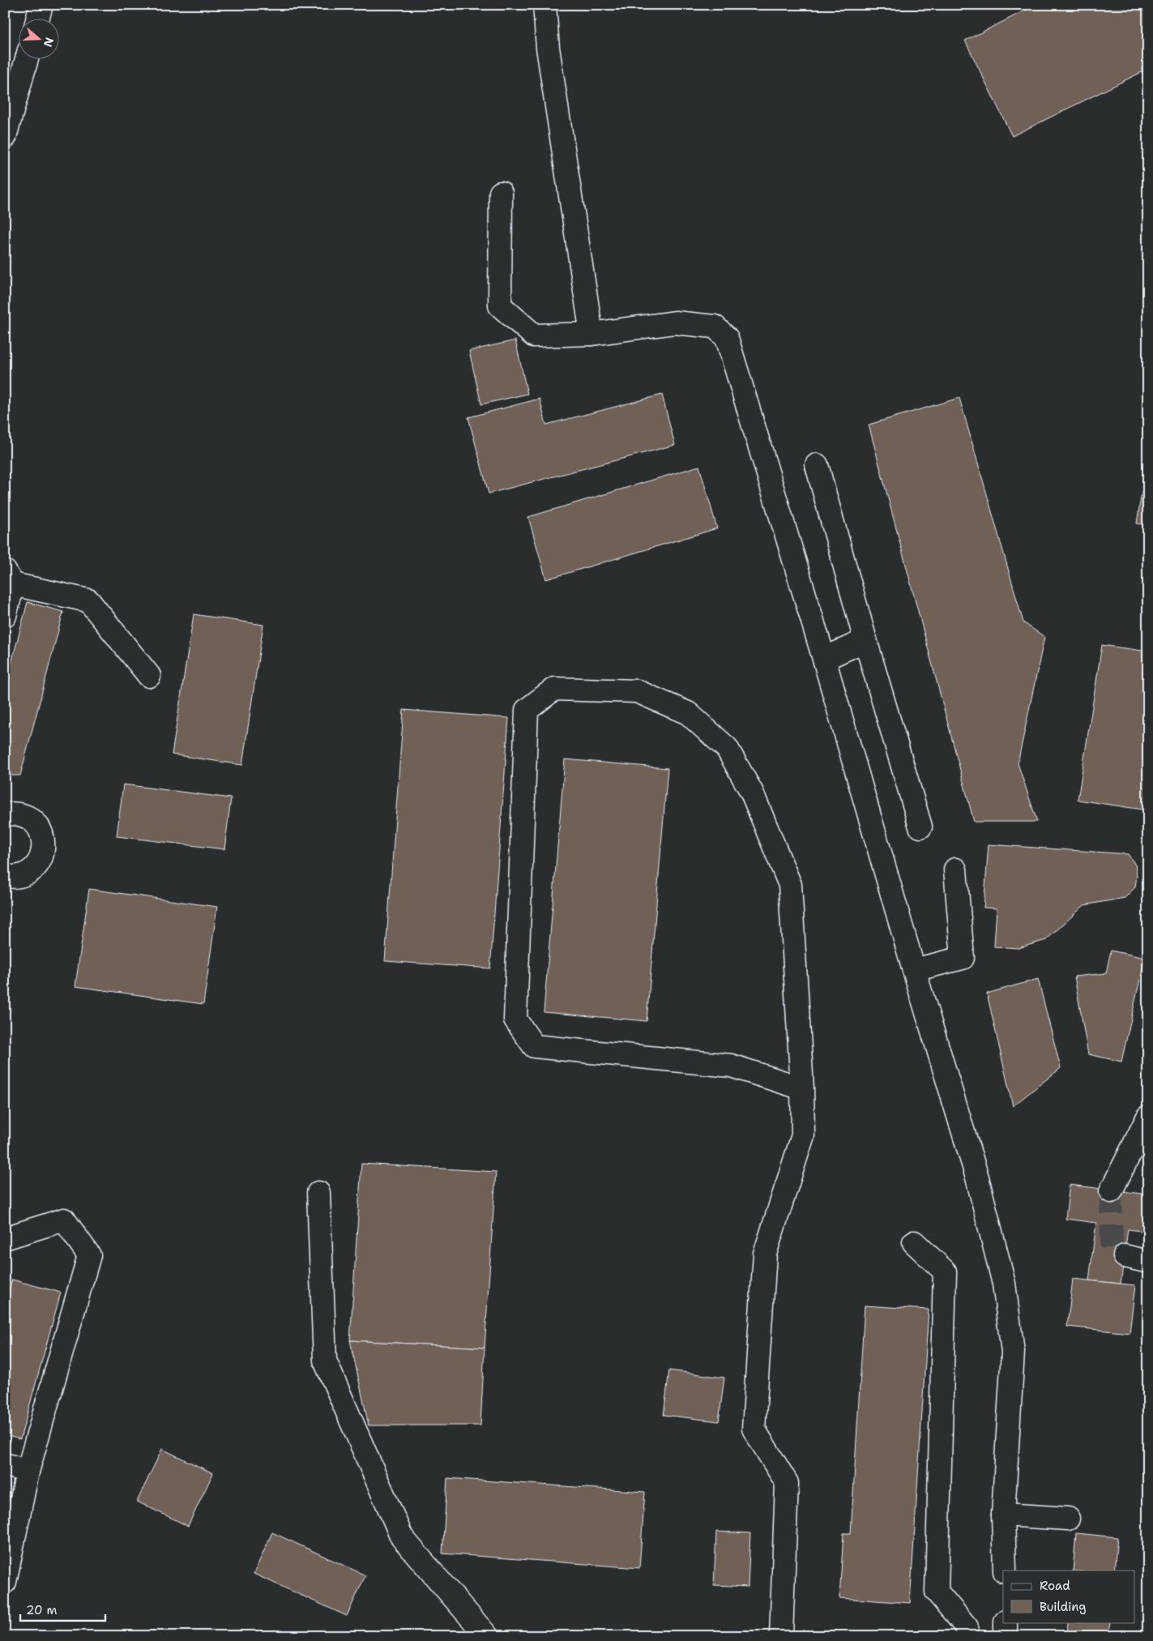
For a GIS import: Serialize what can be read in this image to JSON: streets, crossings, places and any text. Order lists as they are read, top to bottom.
{
  "legend": ["Road", "Building"],
  "scale_bar": "20 m",
  "north": "right"
}
